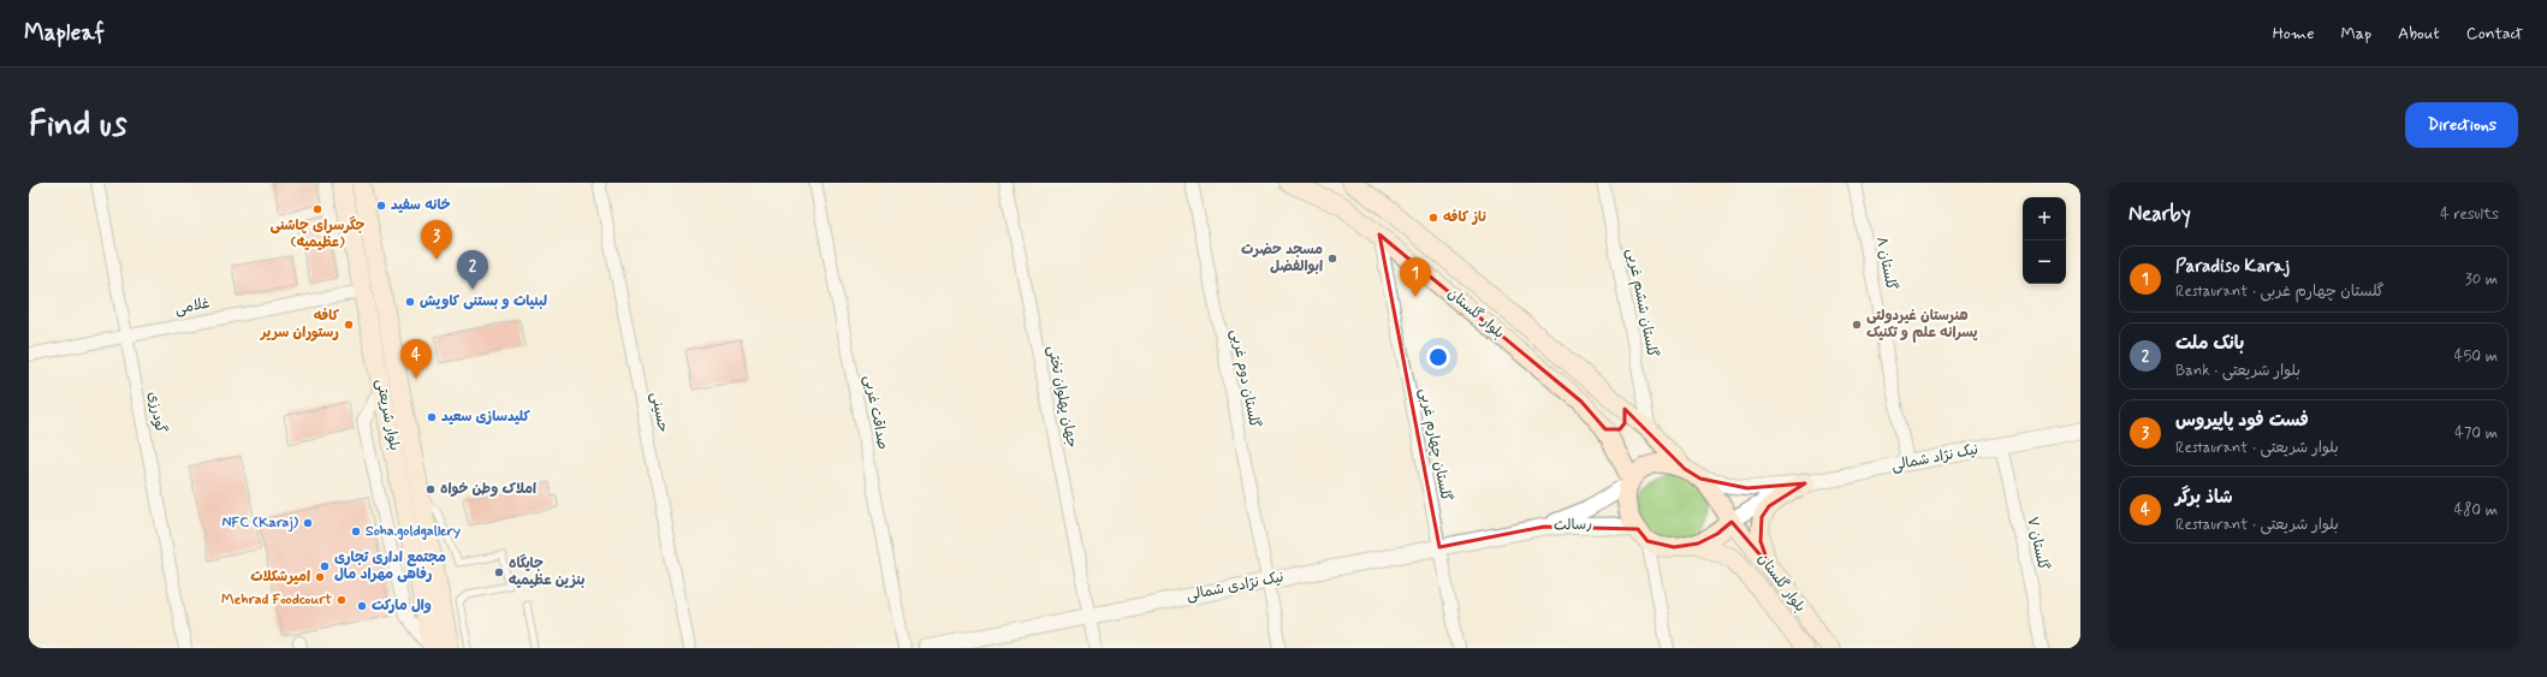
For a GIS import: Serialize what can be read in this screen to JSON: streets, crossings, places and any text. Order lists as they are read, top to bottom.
{
  "streets": {
    "main road": ["بلوار گلستان", "بلوار شریعتی"],
    "street": [
      "گلستان ۸",
      "گلستان ششم غربی",
      "غلامی",
      "گلستان دوم غربی",
      "جهان پهلوان تختی",
      "گودرزی",
      "حسینی",
      "صداقت غربی",
      "گلستان چهارم غربی",
      "نیک نژاد شمالی",
      "رسالت",
      "گلستان ٧",
      "نیک نژادی شمالی"
    ]
  },
  "crossings": [
    ["گلستان ۸", "نیک نژاد شمالی"],
    ["گلستان ششم غربی", "بلوار گلستان"],
    ["غلامی", "گودرزی"],
    ["غلامی", "بلوار شریعتی"],
    ["بلوار گلستان", "گلستان چهارم غربی"],
    ["بلوار گلستان", "رسالت"],
    ["گلستان دوم غربی", "نیک نژادی شمالی"],
    ["جهان پهلوان تختی", "نیک نژادی شمالی"],
    ["گلستان چهارم غربی", "نیک نژادی شمالی"],
    ["نیک نژاد شمالی", "گلستان ٧"],
    ["رسالت", "نیک نژادی شمالی"]
  ],
  "places": [
    "خانه سفید",
    "جگرسرای چاشنی (عظیمیه)",
    "ناز کافه",
    "مسجد حضرت ابوالفضل",
    "لبنیات و بستنی کاویش",
    "کافه رستوران سریر",
    "هنرستان غیردولتی پسرانه علم و تکنیک",
    "کلیدسازی سعید",
    "املاک وطن خواه",
    "NFC (Karaj)",
    "Soha.goldgallery",
    "مجتمع اداری تجاری رفاهی مهراد مال",
    "جایگاه بنزین عظیمیه",
    "امیرشکلات",
    "Mehrad Foodcourt",
    "وال مارکت"
  ],
  "page": {
    "header": "Mapleaf",
    "nav": [
      "Home",
      "Map",
      "About",
      "Contact"
    ],
    "buttons": "Directions",
    "title": "Find us",
    "heading": ["Nearby", "4 results"],
    "map_buttons": ["+", "−"],
    "pins": [
      "3",
      "2",
      "1",
      "4"
    ],
    "list": [
      {
        "mark": "1",
        "name": "Paradiso Karaj",
        "note": "Restaurant · گلستان چهارم غربی",
        "value": "30 m"
      },
      {
        "mark": "2",
        "name": "بانک ملت",
        "note": "Bank · بلوار شریعتی",
        "value": "450 m"
      },
      {
        "mark": "3",
        "name": "فست فود پاپیروس",
        "note": "Restaurant · بلوار شریعتی",
        "value": "470 m"
      },
      {
        "mark": "4",
        "name": "شاذ برگر",
        "note": "Restaurant · بلوار شریعتی",
        "value": "480 m"
      }
    ]
  }
}
